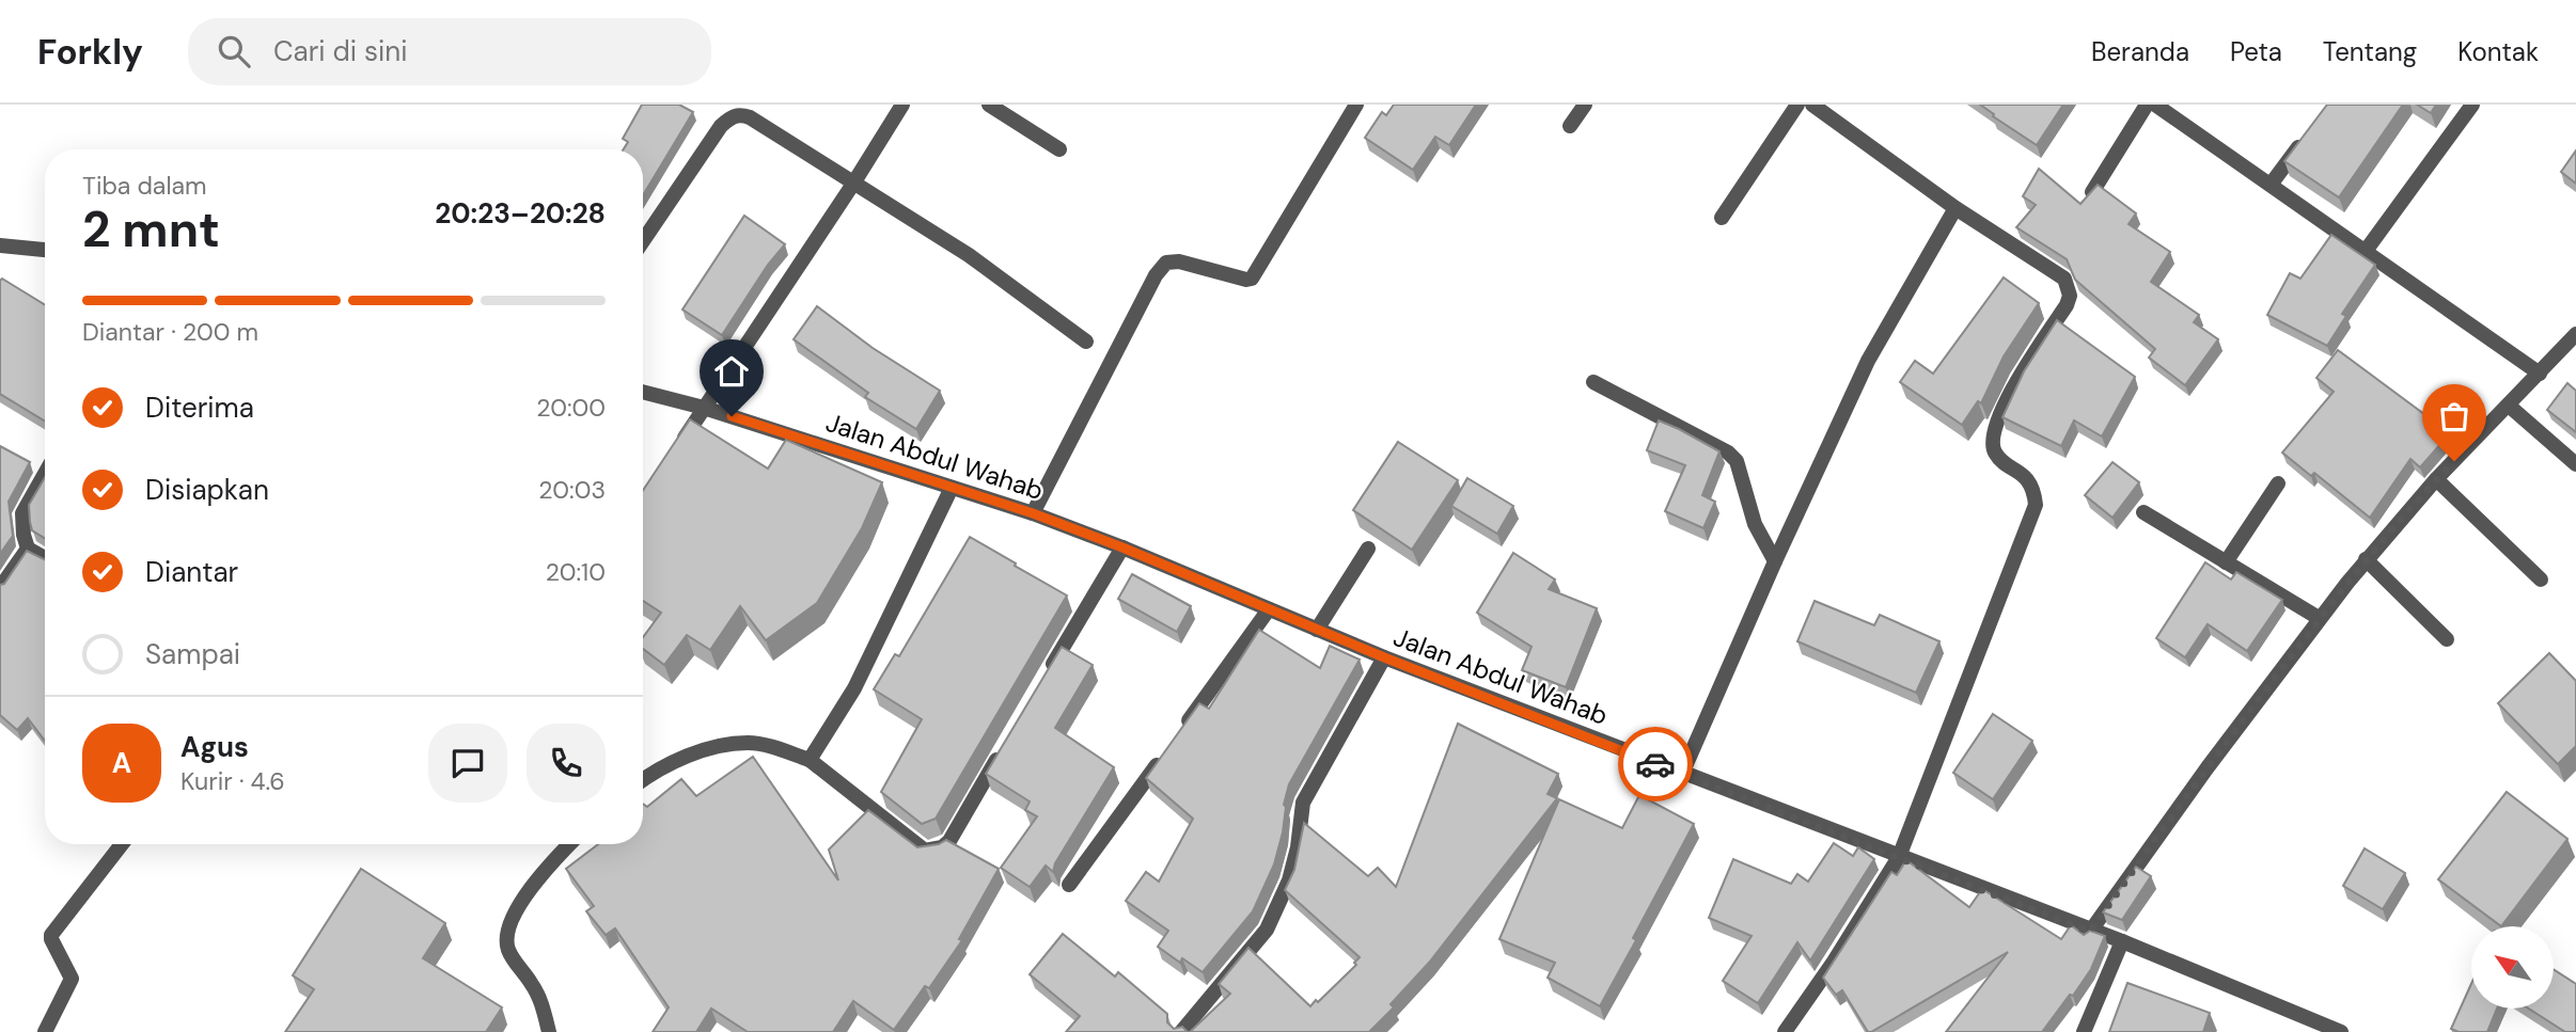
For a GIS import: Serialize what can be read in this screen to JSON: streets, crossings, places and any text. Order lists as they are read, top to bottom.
{
  "streets": {
    "street": ["Jalan Abdul Wahab"]
  },
  "north": "top left",
  "page": {
    "header": "Forkly",
    "search": "Cari di sini",
    "nav": [
      "Beranda",
      "Peta",
      "Tentang",
      "Kontak"
    ],
    "heading": ["2 mnt", "Tiba dalam", "20:23–20:28"],
    "panel": ["Agus", "Kurir · 4.6"],
    "bar": "Diantar · 200 m",
    "list": [
      ["Diterima", "20:00"],
      ["Disiapkan", "20:03"],
      ["Diantar", "20:10"],
      "Sampai"
    ],
    "round": "A"
  }
}
